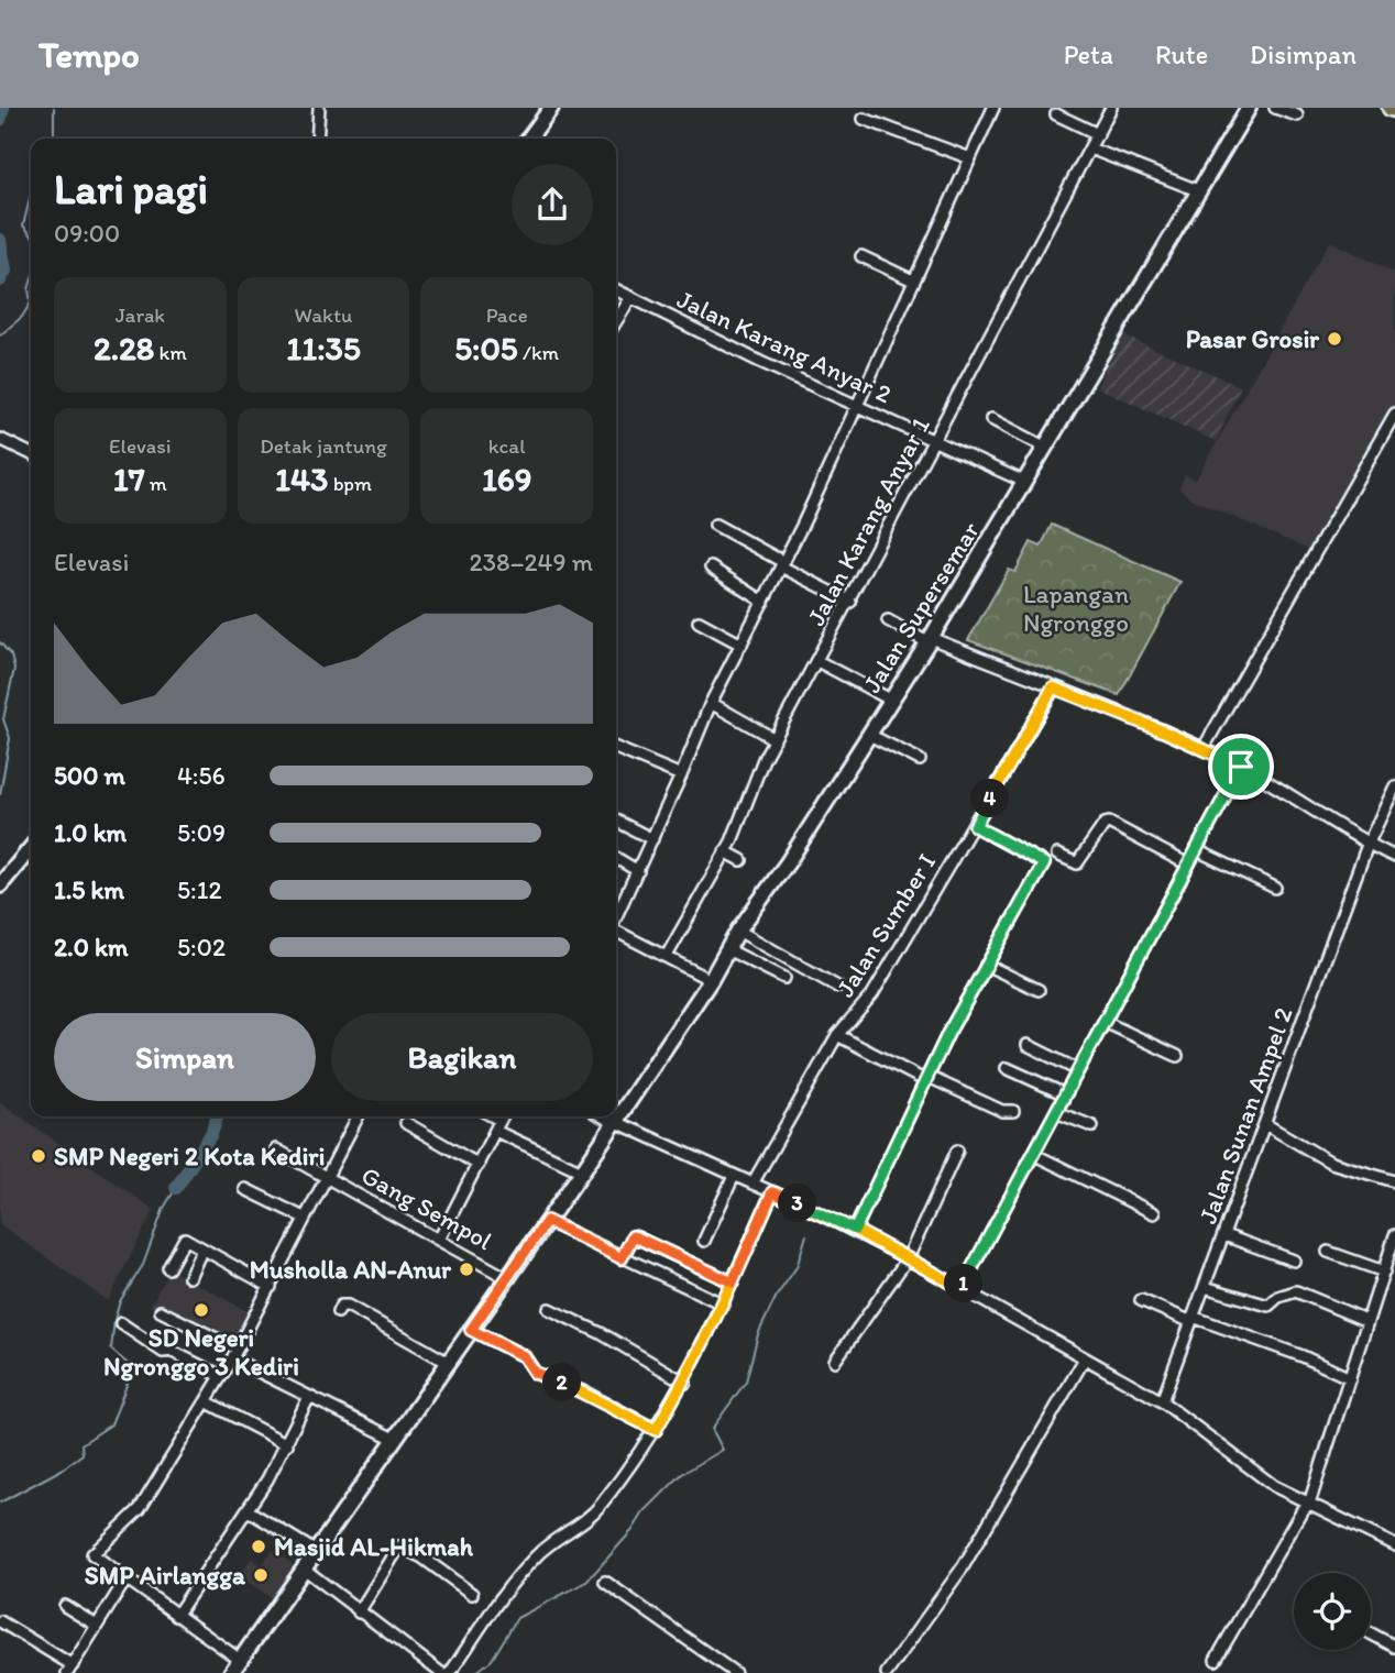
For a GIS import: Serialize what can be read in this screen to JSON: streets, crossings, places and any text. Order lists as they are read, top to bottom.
{
  "streets": {
    "main road": ["Jalan Supersemar"],
    "street": [
      "Jalan Karang Anyar 2",
      "Jalan Karang Anyar 1",
      "Jalan Sumber I",
      "Jalan Sunan Ampel 2",
      "Gang Sempol"
    ]
  },
  "crossings": [
    ["Jalan Karang Anyar 2", "Jalan Karang Anyar 1"],
    ["Jalan Karang Anyar 2", "Jalan Supersemar"],
    ["Jalan Supersemar", "Gang Sempol"]
  ],
  "parks": ["Lapangan Ngronggo"],
  "places": [
    "Pasar Grosir",
    "SMP Negeri 2 Kota Kediri",
    "Musholla AN-Anur",
    "SD Negeri Ngronggo 3 Kediri",
    "Masjid AL-Hikmah",
    "SMP Airlangga"
  ],
  "page": {
    "header": "Tempo",
    "nav": ["Peta", "Rute", "Disimpan"],
    "heading": ["Lari pagi", "09:00"],
    "stats": [
      ["Jarak", "2.28 km"],
      ["Waktu", "11:35"],
      ["Pace", "5:05 /km"],
      ["Elevasi", "17 m"],
      ["Detak jantung", "143 bpm"],
      ["kcal", "169"]
    ],
    "chart": ["Elevasi", "238–249 m"],
    "list": [
      {
        "name": "500 m",
        "note": "4:56"
      },
      {
        "name": "1.0 km",
        "note": "5:09"
      },
      {
        "name": "1.5 km",
        "note": "5:12"
      },
      {
        "name": "2.0 km",
        "note": "5:02"
      }
    ],
    "pins": [
      "4",
      "3",
      "1",
      "2"
    ],
    "buttons": ["Simpan", "Bagikan"]
  }
}
